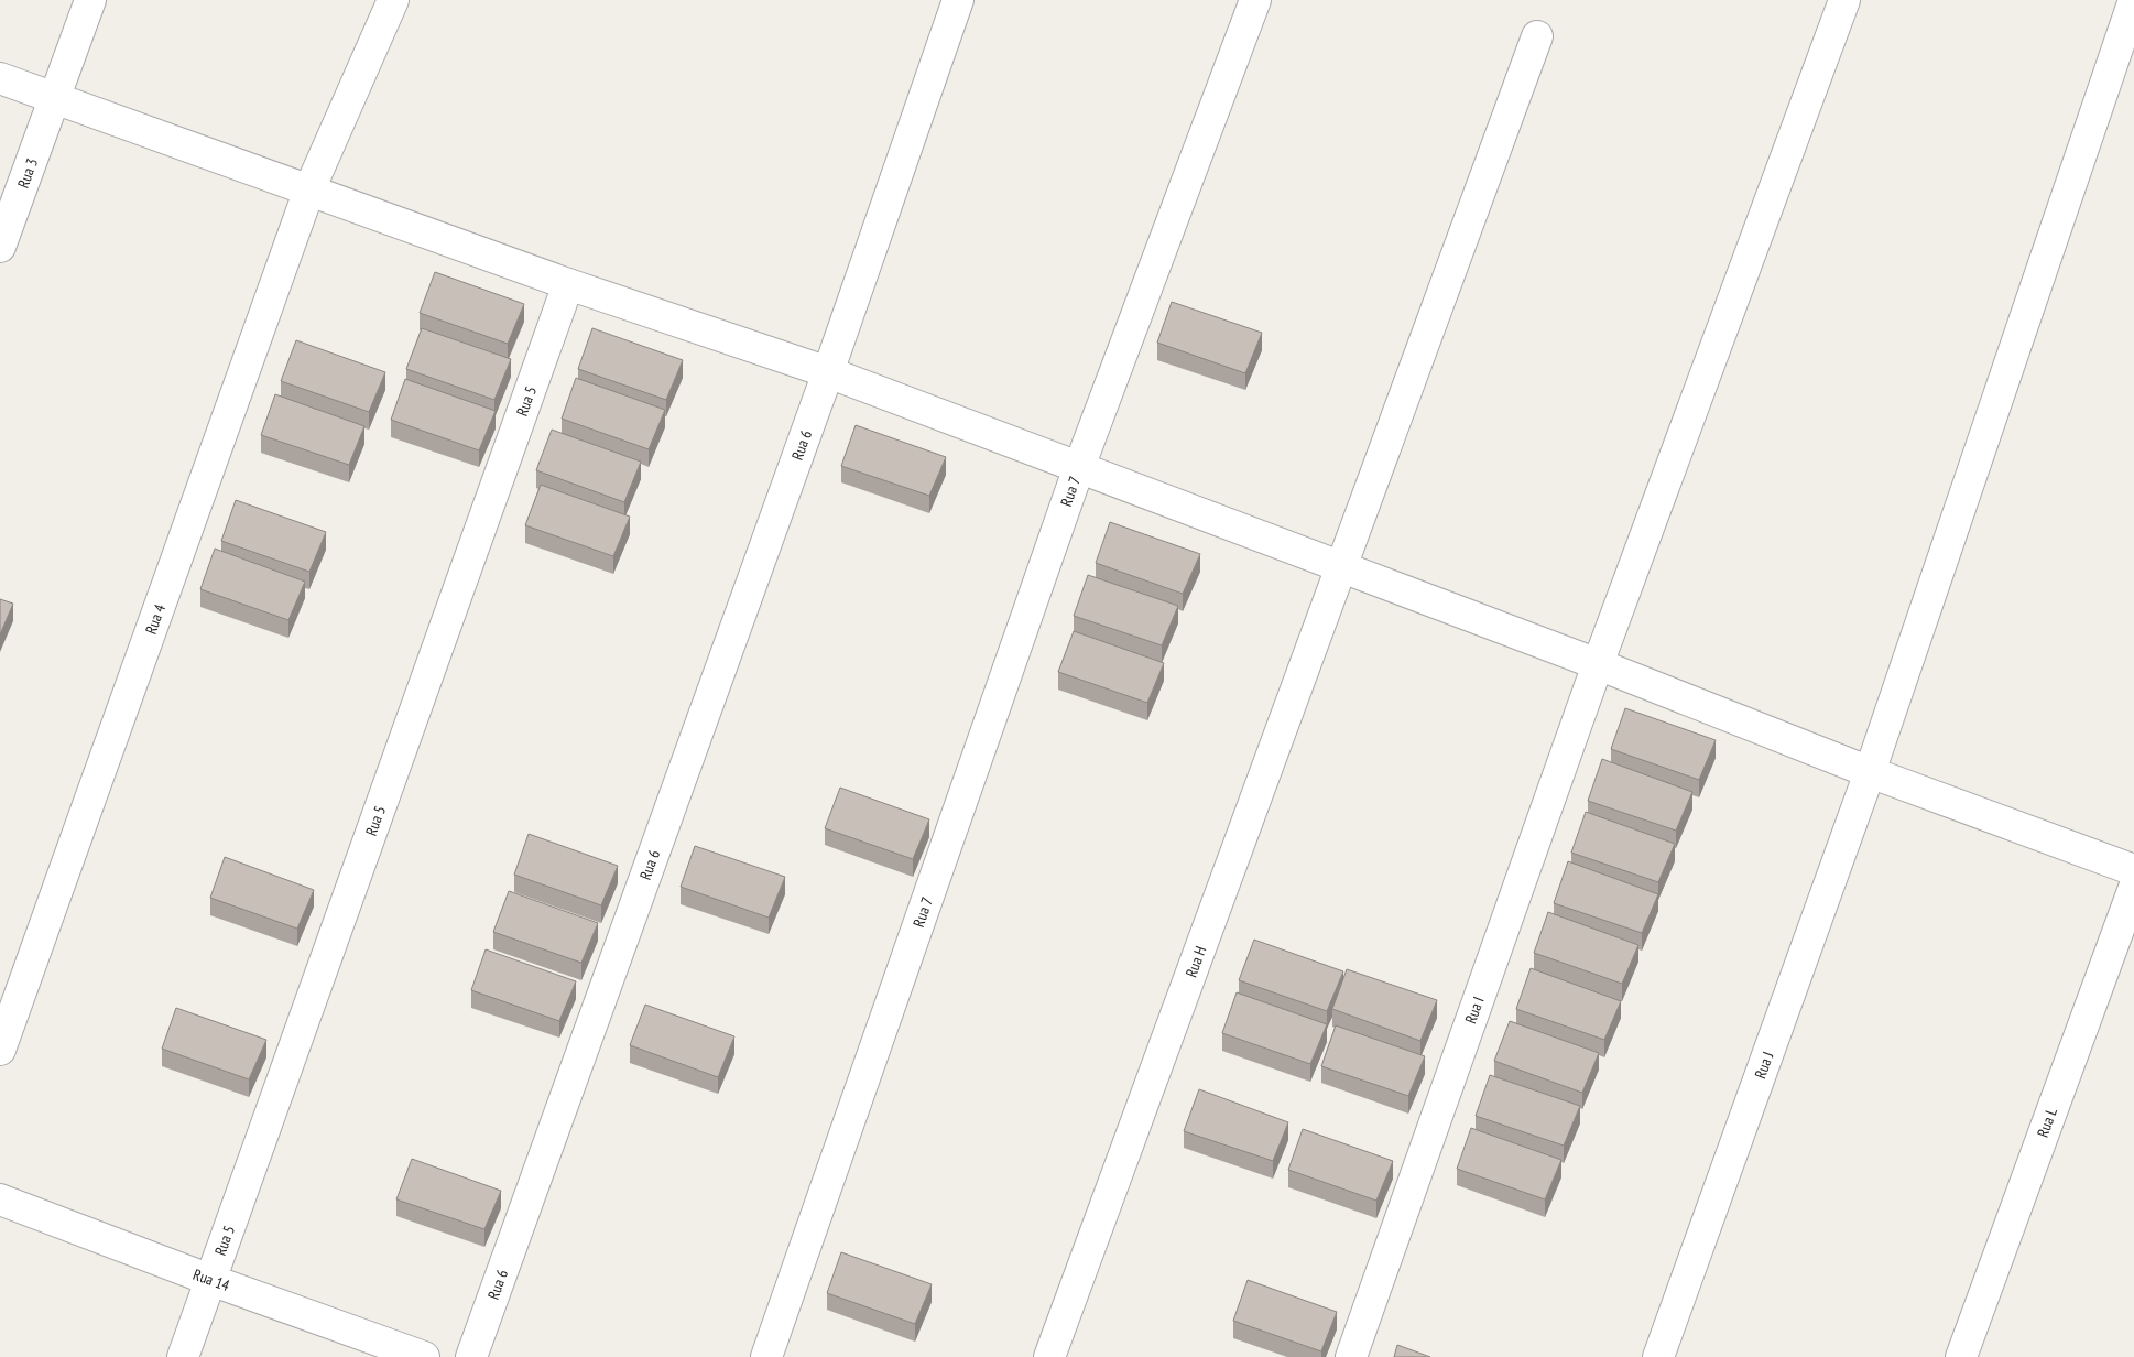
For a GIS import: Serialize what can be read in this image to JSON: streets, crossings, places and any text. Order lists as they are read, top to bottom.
{
  "streets": {
    "street": [
      "Rua 3",
      "Rua 5",
      "Rua 6",
      "Rua 7",
      "Rua 4",
      "Rua H",
      "Rua I",
      "Rua J",
      "Rua L",
      "Rua 14"
    ]
  },
  "crossings": [
    ["Rua 5", "Rua 14"]
  ]
}
